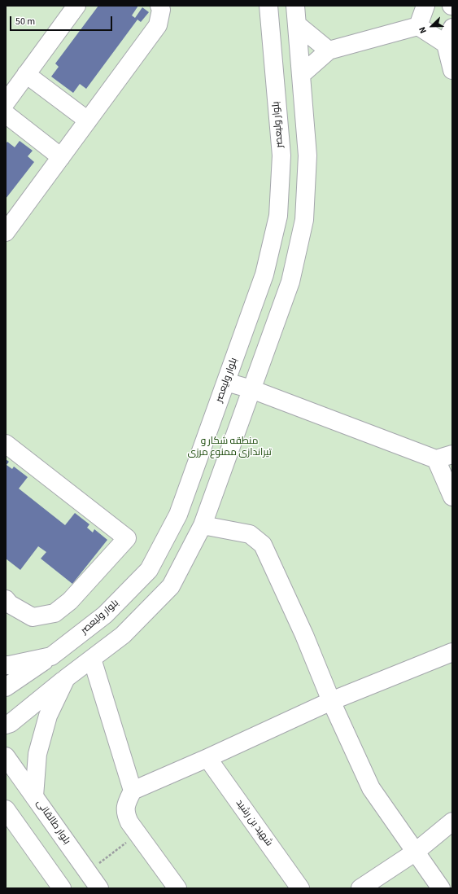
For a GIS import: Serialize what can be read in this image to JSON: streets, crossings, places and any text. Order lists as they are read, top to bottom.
{
  "streets": {
    "street": ["بلوار ولیعصر", "بلوار طالقانی", "شهید بن رشید"]
  },
  "parks": ["منطقه شکار و تیراندازی ممنوع مرزی"],
  "scale_bar": "50 m",
  "north": "bottom left"
}
